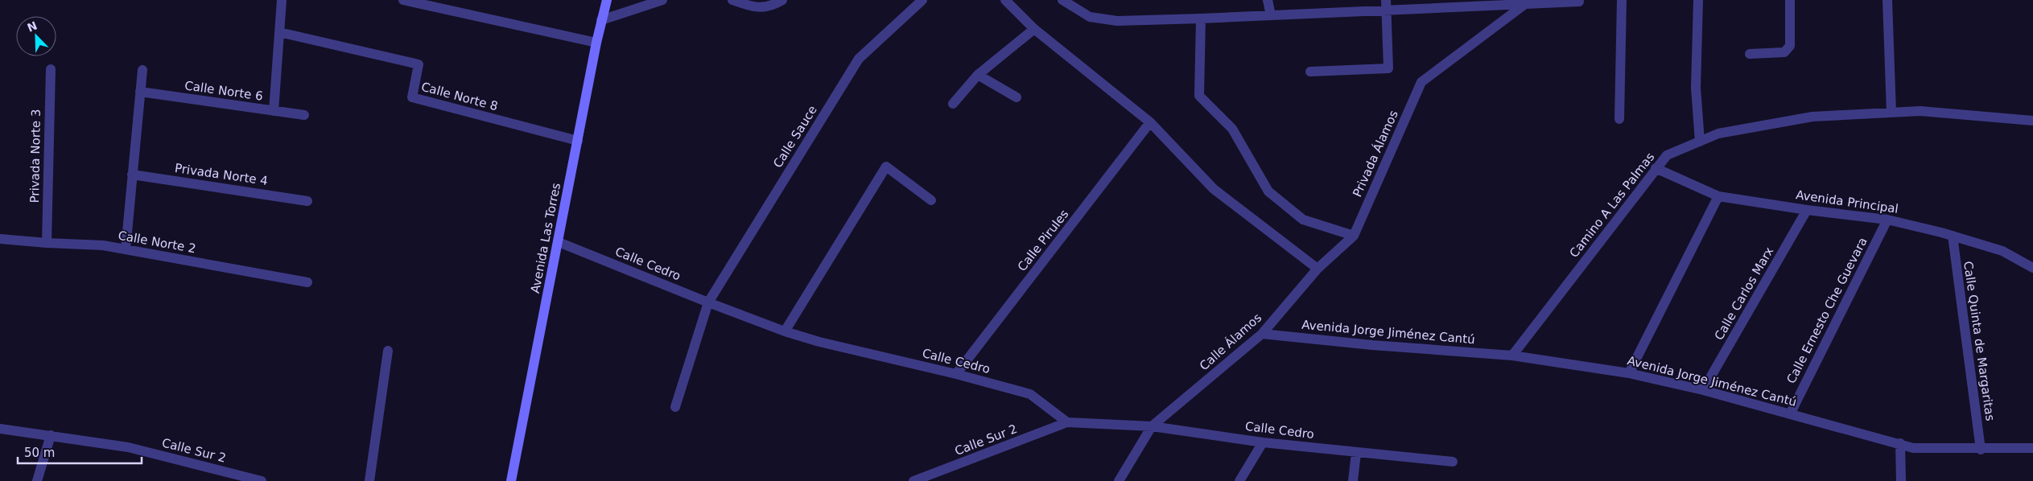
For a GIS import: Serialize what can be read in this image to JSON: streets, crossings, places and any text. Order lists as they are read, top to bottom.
{
  "streets": {
    "main road": ["Avenida Las Torres"],
    "street": [
      "Calle Norte 6",
      "Calle Norte 8",
      "Calle Sauce",
      "Privada Álamos",
      "Privada Norte 3",
      "Privada Norte 4",
      "Avenida Principal",
      "Camino A Las Palmas",
      "Calle Pirules",
      "Calle Norte 2",
      "Calle Cedro",
      "Calle Carlos Marx",
      "Calle Ernesto Che Guevara",
      "Avenida Jorge Jiménez Cantú",
      "Calle Quinta de Margaritas",
      "Calle Álamos",
      "Calle Sur 2"
    ]
  },
  "crossings": [
    ["Calle Norte 8", "Avenida Las Torres"],
    ["Calle Sauce", "Calle Cedro"],
    ["Privada Álamos", "Calle Álamos"],
    ["Privada Norte 3", "Calle Norte 2"],
    ["Avenida Principal", "Camino A Las Palmas"],
    ["Avenida Principal", "Calle Carlos Marx"],
    ["Avenida Principal", "Calle Ernesto Che Guevara"],
    ["Avenida Principal", "Calle Quinta de Margaritas"],
    ["Camino A Las Palmas", "Avenida Jorge Jiménez Cantú"],
    ["Avenida Las Torres", "Calle Cedro"],
    ["Calle Pirules", "Calle Cedro"],
    ["Calle Cedro", "Calle Álamos"],
    ["Calle Cedro", "Calle Sur 2"],
    ["Calle Carlos Marx", "Avenida Jorge Jiménez Cantú"],
    ["Calle Ernesto Che Guevara", "Avenida Jorge Jiménez Cantú"],
    ["Avenida Jorge Jiménez Cantú", "Calle Quinta de Margaritas"],
    ["Avenida Jorge Jiménez Cantú", "Calle Álamos"]
  ],
  "scale_bar": "50 m",
  "north": "top left"
}
